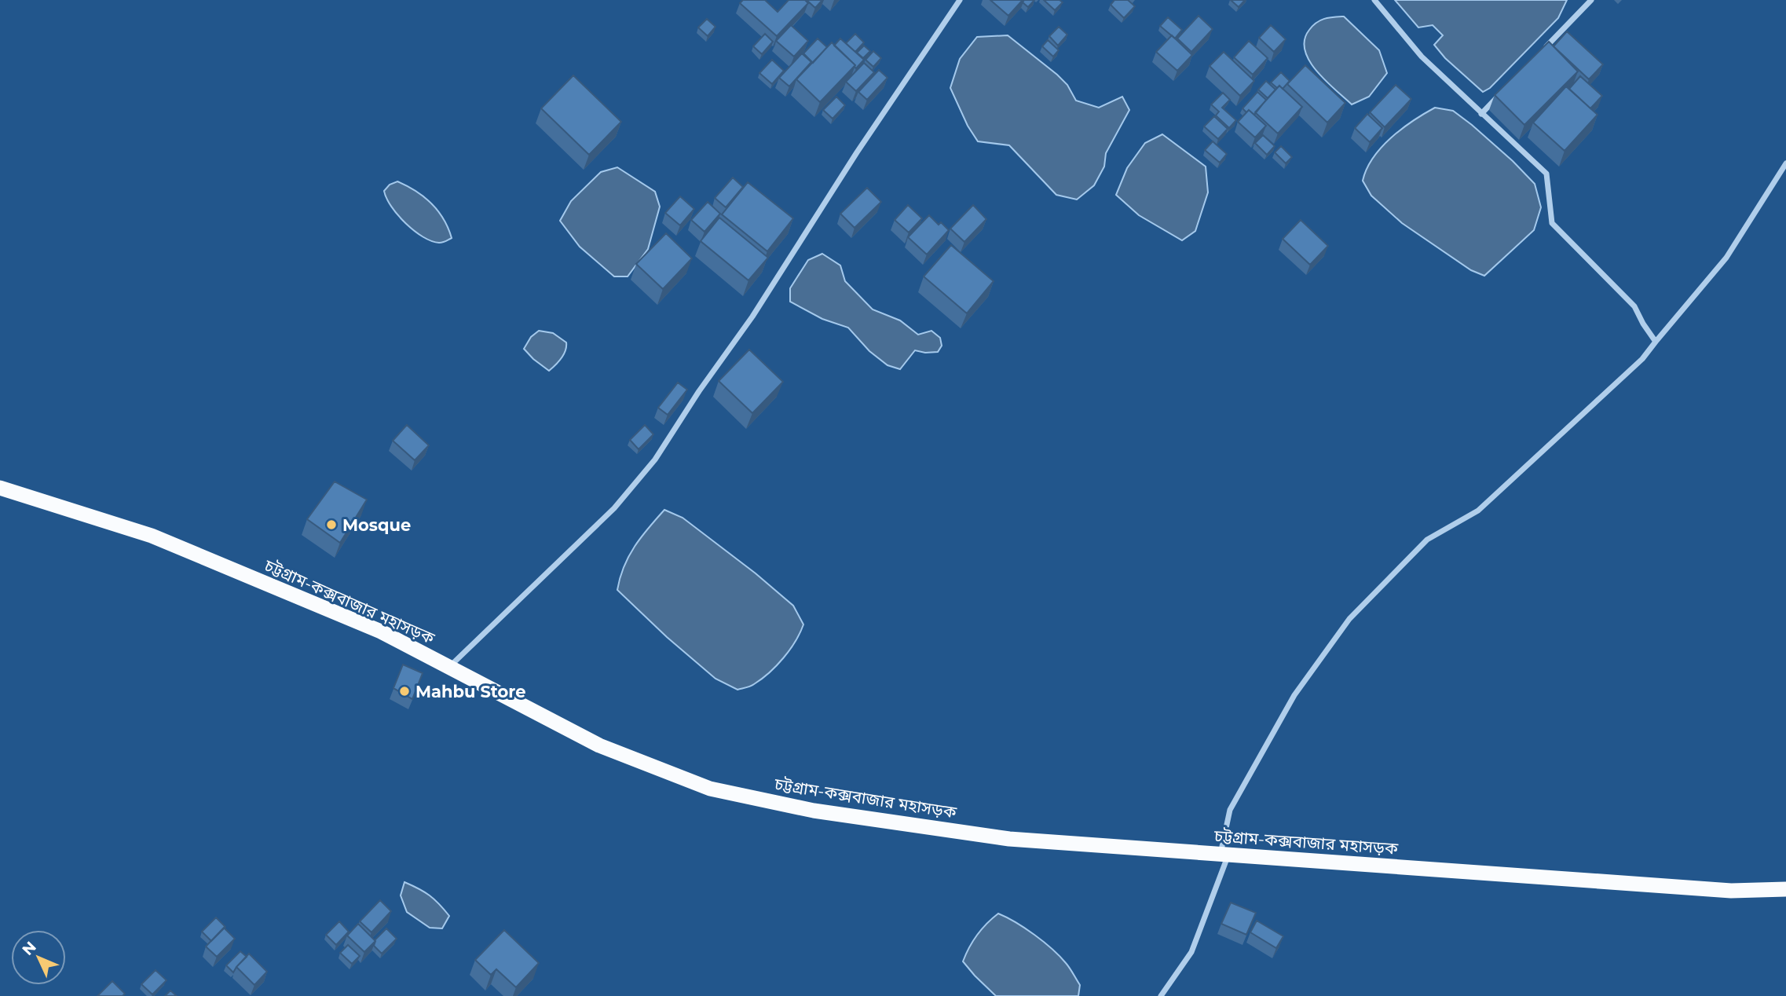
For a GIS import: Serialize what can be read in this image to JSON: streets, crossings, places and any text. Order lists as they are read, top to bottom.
{
  "streets": {
    "highway": ["চট্টগ্রাম-কক্সবাজার মহাসড়ক"]
  },
  "places": ["Mosque", "Mahbu Store"],
  "north": "top left"
}
